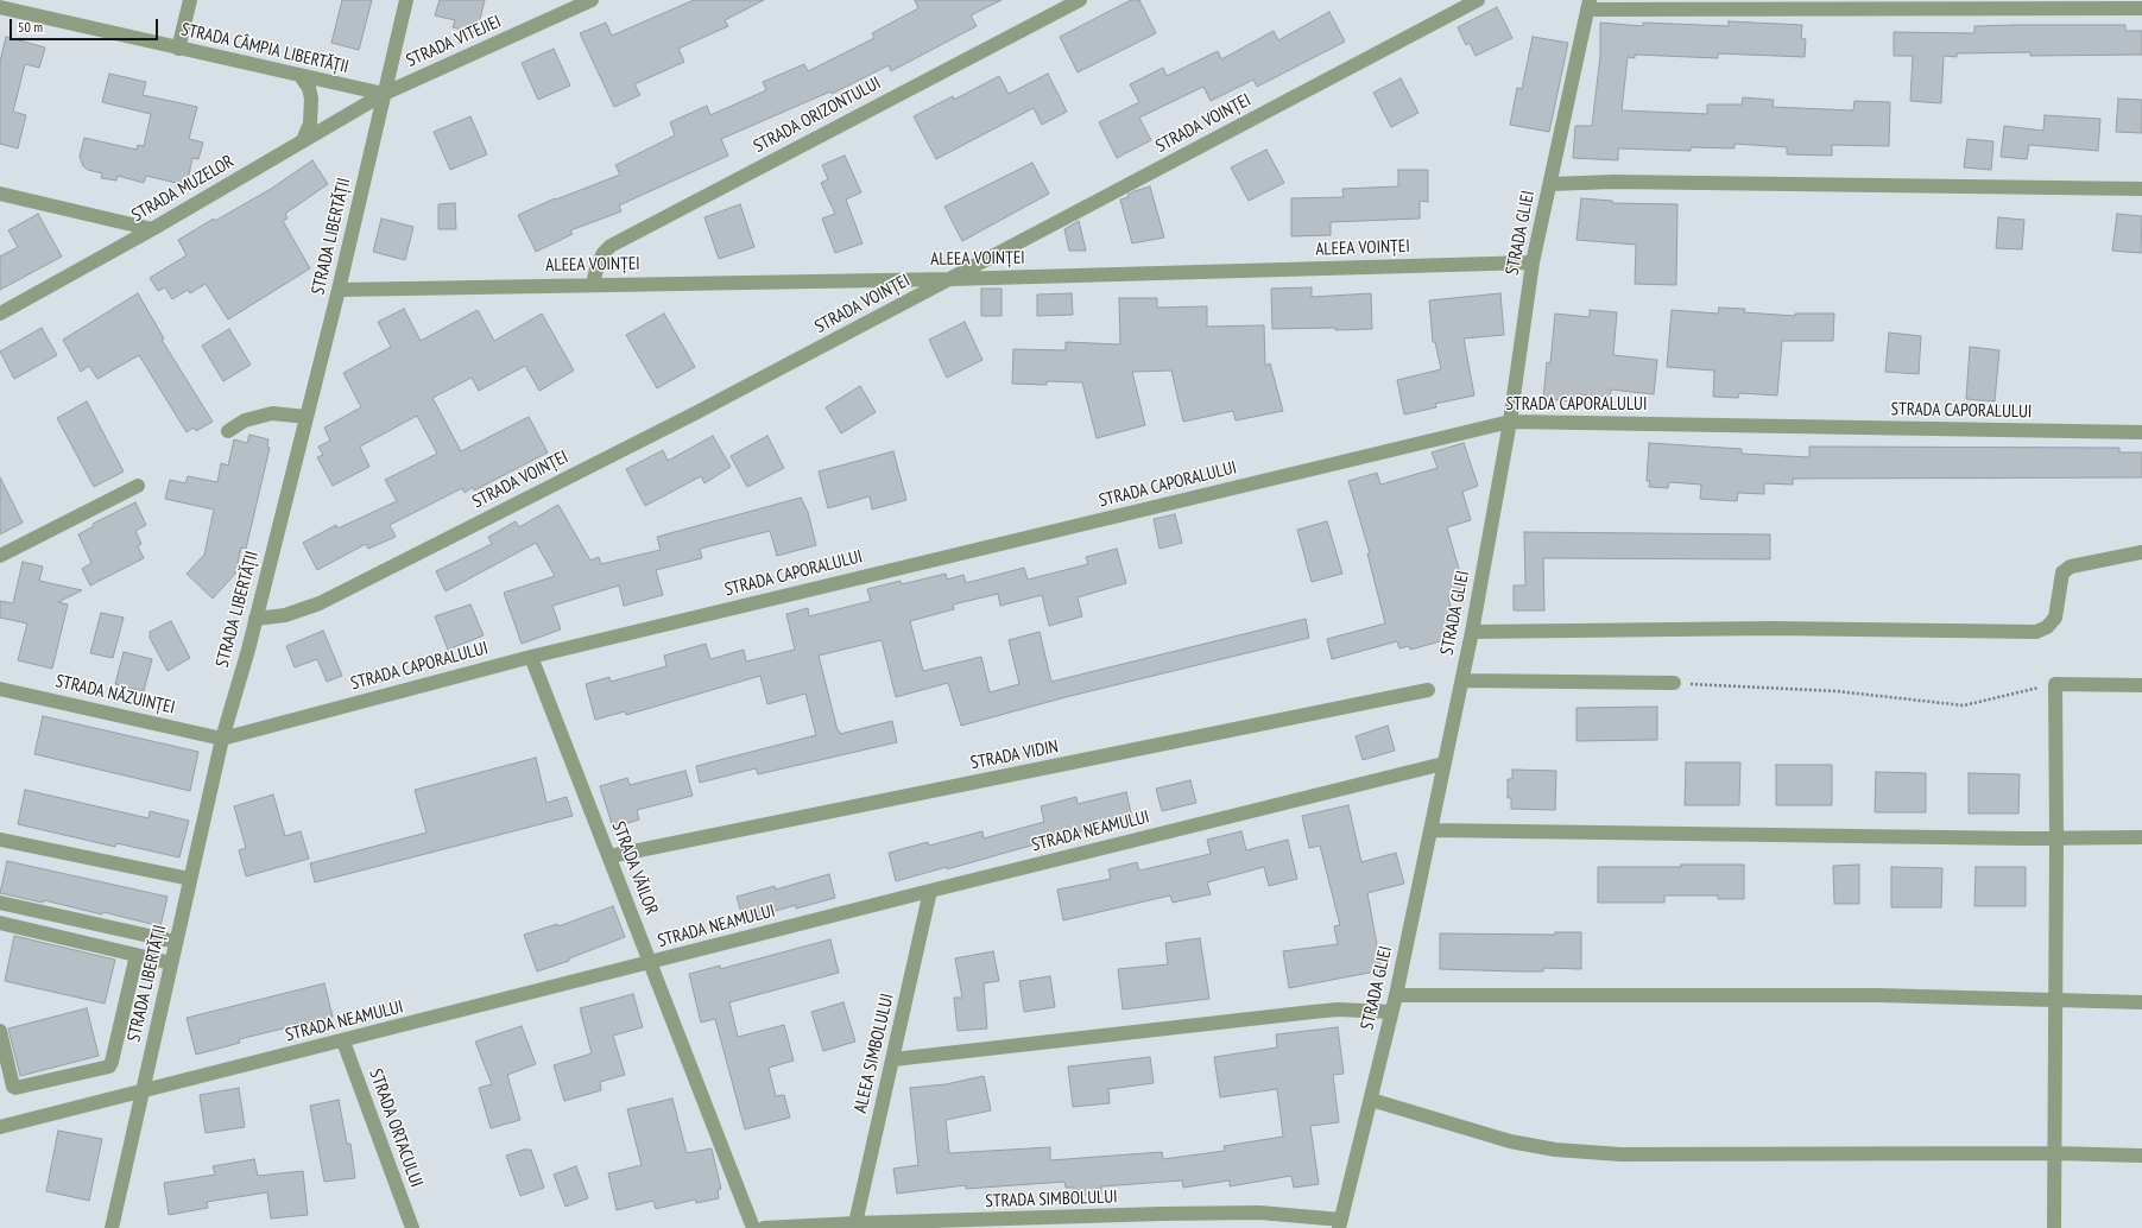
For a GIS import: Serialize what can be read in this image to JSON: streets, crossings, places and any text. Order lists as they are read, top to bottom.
{
  "streets": {
    "street": [
      "STRADA VITEJIEI",
      "STRADA CÂMPIA LIBERTĂȚII",
      "STRADA ORIZONTULUI",
      "STRADA VOINȚEI",
      "STRADA MUZELOR",
      "STRADA GLIEI",
      "STRADA LIBERTĂȚII",
      "ALEEA VOINȚEI",
      "STRADA CAPORALULUI",
      "STRADA NĂZUINȚEI",
      "STRADA VIDIN",
      "STRADA NEAMULUI",
      "STRADA VĂILOR",
      "ALEEA SIMBOLULUI",
      "STRADA ORTACULUI",
      "STRADA SIMBOLULUI"
    ]
  },
  "crossings": [
    ["STRADA VITEJIEI", "STRADA CÂMPIA LIBERTĂȚII"],
    ["STRADA VITEJIEI", "STRADA MUZELOR"],
    ["STRADA VITEJIEI", "STRADA LIBERTĂȚII"],
    ["STRADA CÂMPIA LIBERTĂȚII", "STRADA MUZELOR"],
    ["STRADA CÂMPIA LIBERTĂȚII", "STRADA LIBERTĂȚII"],
    ["STRADA ORIZONTULUI", "ALEEA VOINȚEI"],
    ["STRADA VOINȚEI", "STRADA LIBERTĂȚII"],
    ["STRADA VOINȚEI", "ALEEA VOINȚEI"],
    ["STRADA MUZELOR", "STRADA LIBERTĂȚII"],
    ["STRADA GLIEI", "ALEEA VOINȚEI"],
    ["STRADA GLIEI", "STRADA CAPORALULUI"],
    ["STRADA GLIEI", "STRADA NEAMULUI"],
    ["STRADA GLIEI", "STRADA SIMBOLULUI"],
    ["STRADA LIBERTĂȚII", "ALEEA VOINȚEI"],
    ["STRADA LIBERTĂȚII", "STRADA CAPORALULUI"],
    ["STRADA LIBERTĂȚII", "STRADA NĂZUINȚEI"],
    ["STRADA LIBERTĂȚII", "STRADA NEAMULUI"],
    ["STRADA CAPORALULUI", "STRADA NĂZUINȚEI"],
    ["STRADA CAPORALULUI", "STRADA VĂILOR"],
    ["STRADA VIDIN", "STRADA VĂILOR"],
    ["STRADA NEAMULUI", "STRADA VĂILOR"],
    ["STRADA NEAMULUI", "ALEEA SIMBOLULUI"],
    ["STRADA NEAMULUI", "STRADA ORTACULUI"],
    ["ALEEA SIMBOLULUI", "STRADA SIMBOLULUI"]
  ],
  "scale_bar": "50 m"
}
